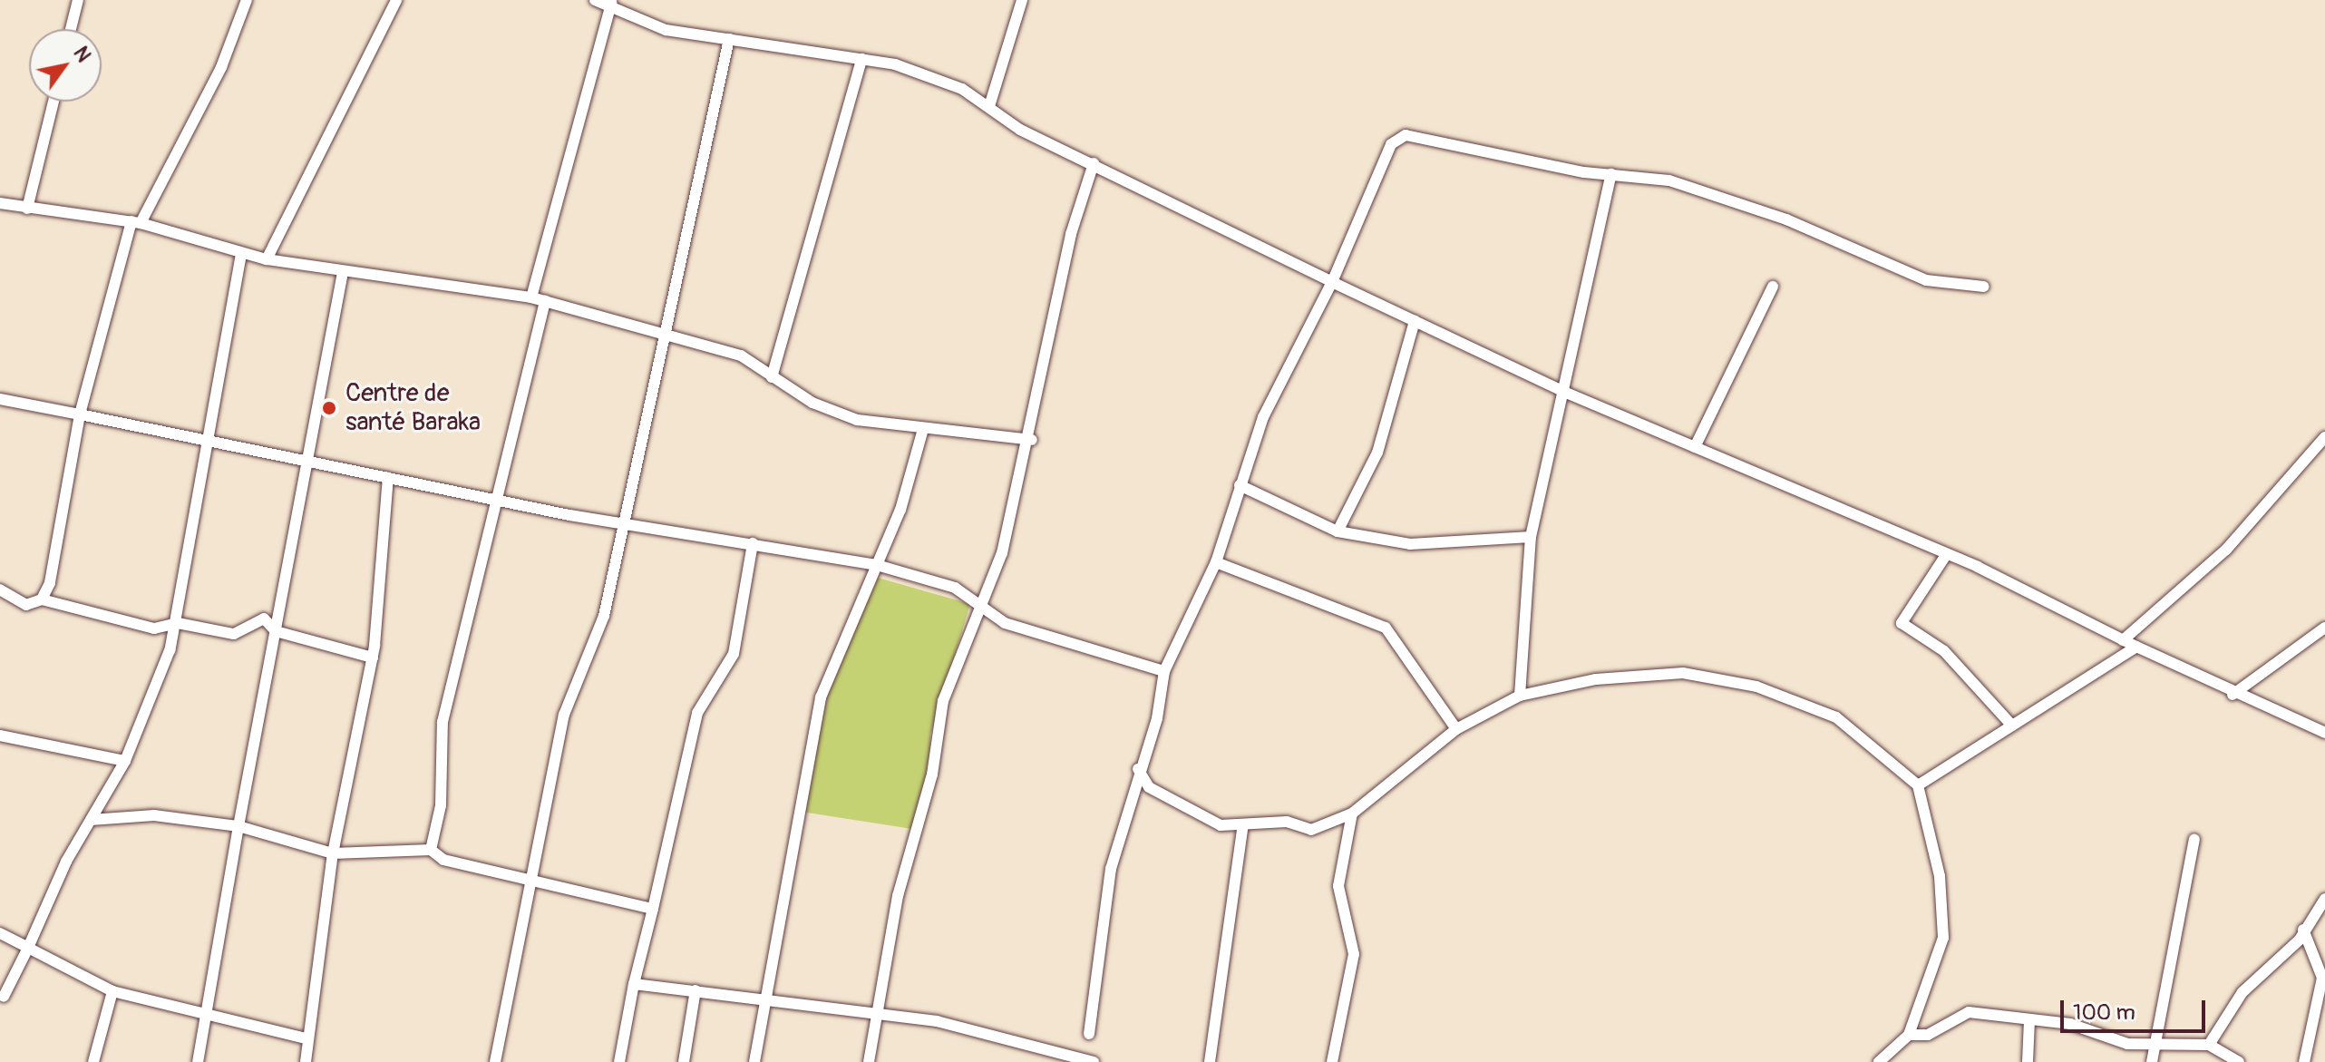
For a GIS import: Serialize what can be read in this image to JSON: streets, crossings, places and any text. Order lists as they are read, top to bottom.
{
  "places": ["Centre de santé Baraka"],
  "scale_bar": "100 m",
  "north": "top right"
}
